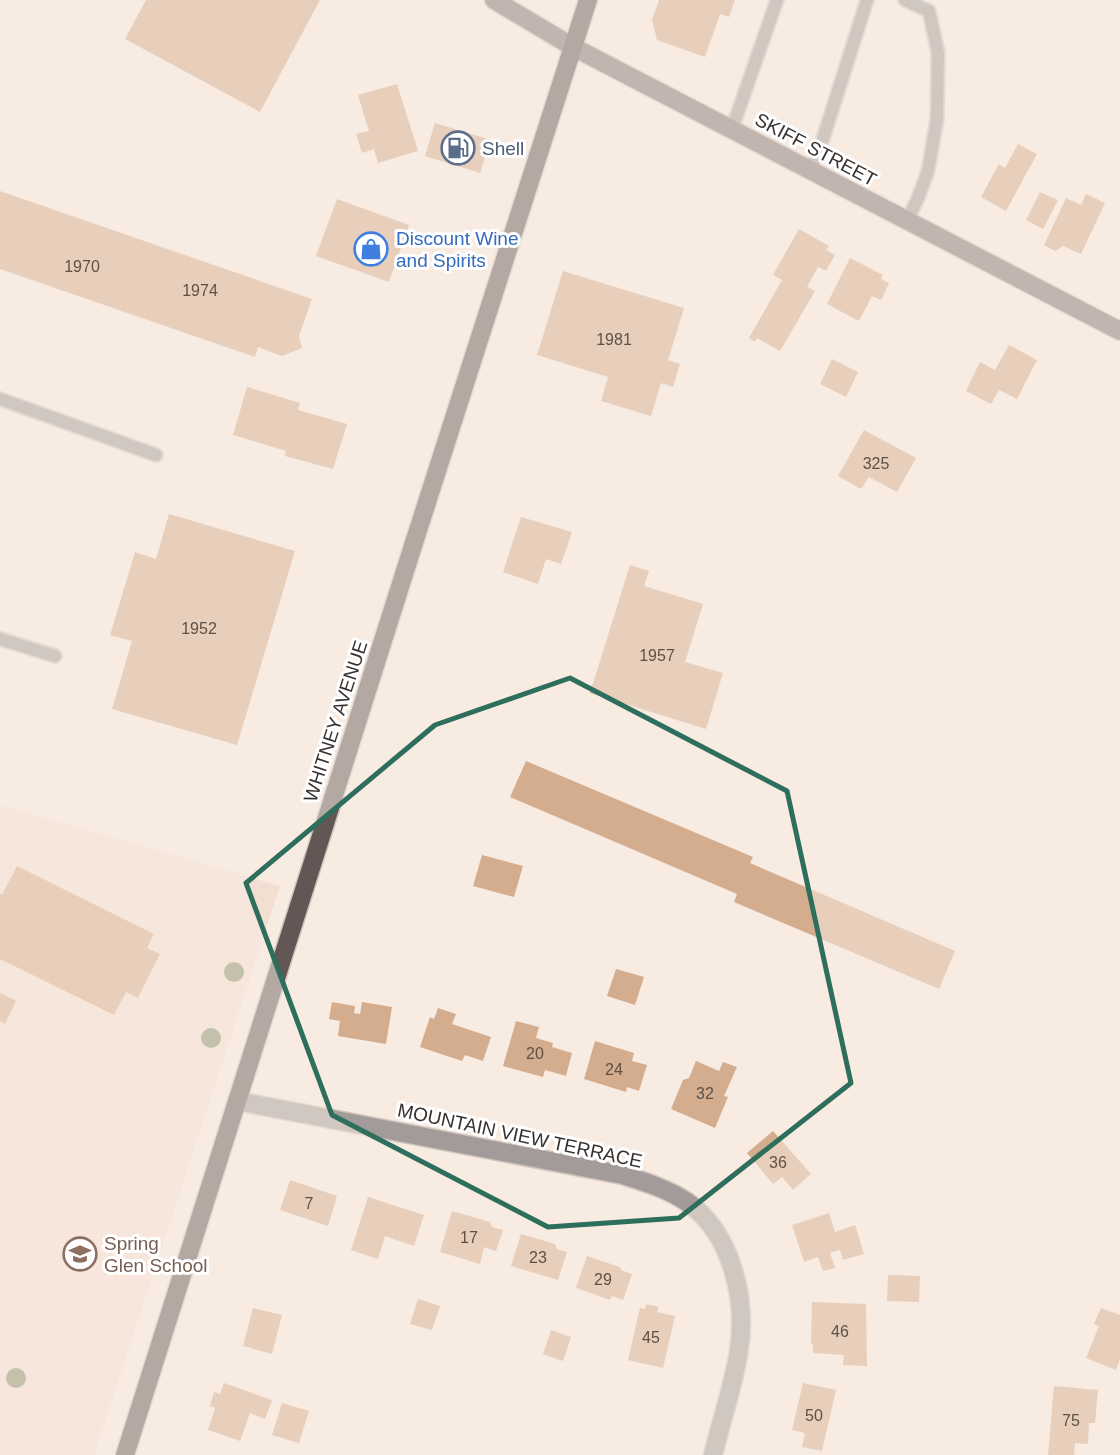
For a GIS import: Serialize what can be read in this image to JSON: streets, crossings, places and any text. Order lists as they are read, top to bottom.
{
  "streets": {
    "main road": ["SKIFF STREET", "WHITNEY AVENUE"],
    "street": ["MOUNTAIN VIEW TERRACE"]
  },
  "crossings": [
    ["SKIFF STREET", "WHITNEY AVENUE"],
    ["WHITNEY AVENUE", "MOUNTAIN VIEW TERRACE"]
  ],
  "places": {
    "fuel station": ["Shell"],
    "shop": ["Discount Wine and Spirits"],
    "school or university": ["Spring Glen School"]
  },
  "house_numbers": [
    "1970",
    "1974",
    "1981",
    "325",
    "1952",
    "1957",
    "20",
    "24",
    "32",
    "36",
    "7",
    "17",
    "23",
    "29",
    "46",
    "45",
    "50",
    "75"
  ]
}
